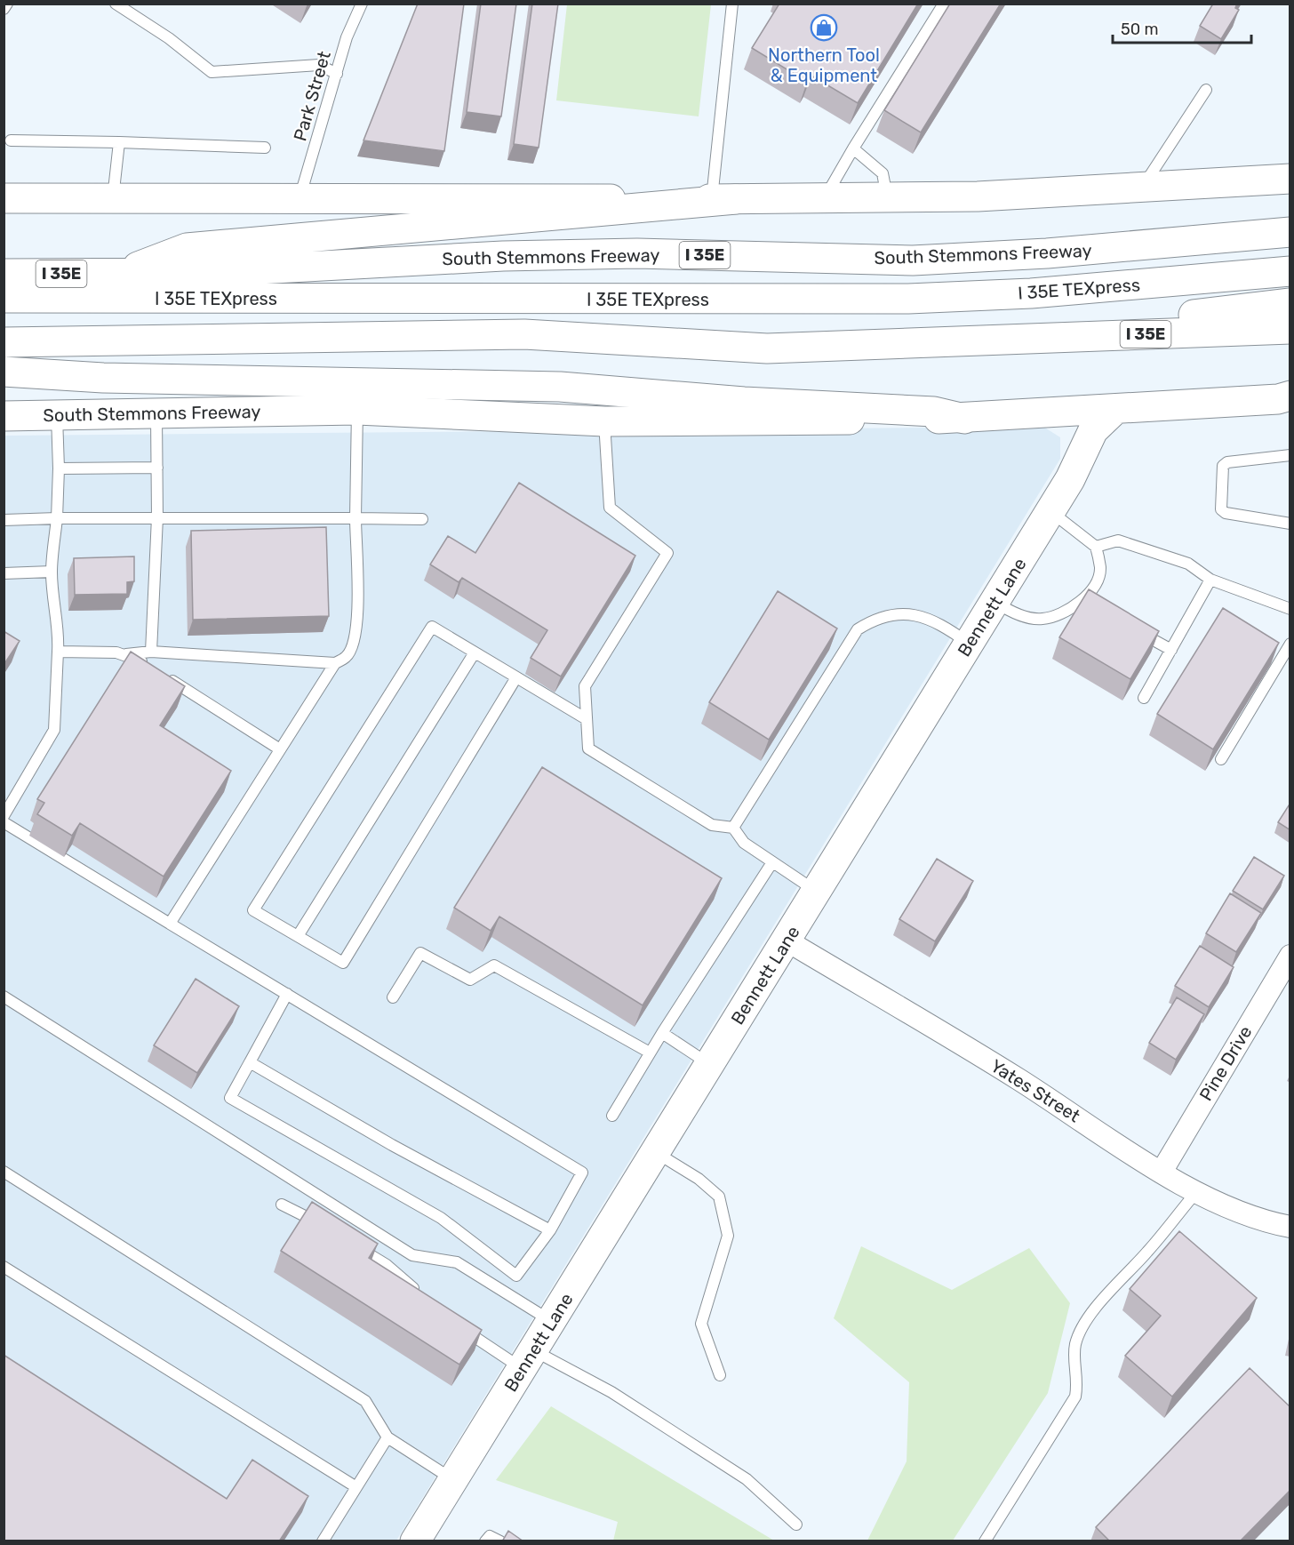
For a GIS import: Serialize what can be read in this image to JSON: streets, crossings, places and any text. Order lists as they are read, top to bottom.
{
  "streets": {
    "main road": [
      "South Stemmons Freeway",
      "I 35E",
      "I 35E TEXpress",
      "Bennett Lane"
    ],
    "street": ["Pine Drive", "Yates Street"],
    "lane": ["Park Street"]
  },
  "crossings": [
    ["South Stemmons Freeway", "Bennett Lane"],
    ["Bennett Lane", "Yates Street"],
    ["Pine Drive", "Yates Street"]
  ],
  "places": {
    "shop": ["Northern Tool & Equipment"]
  },
  "scale_bar": "50 m"
}
